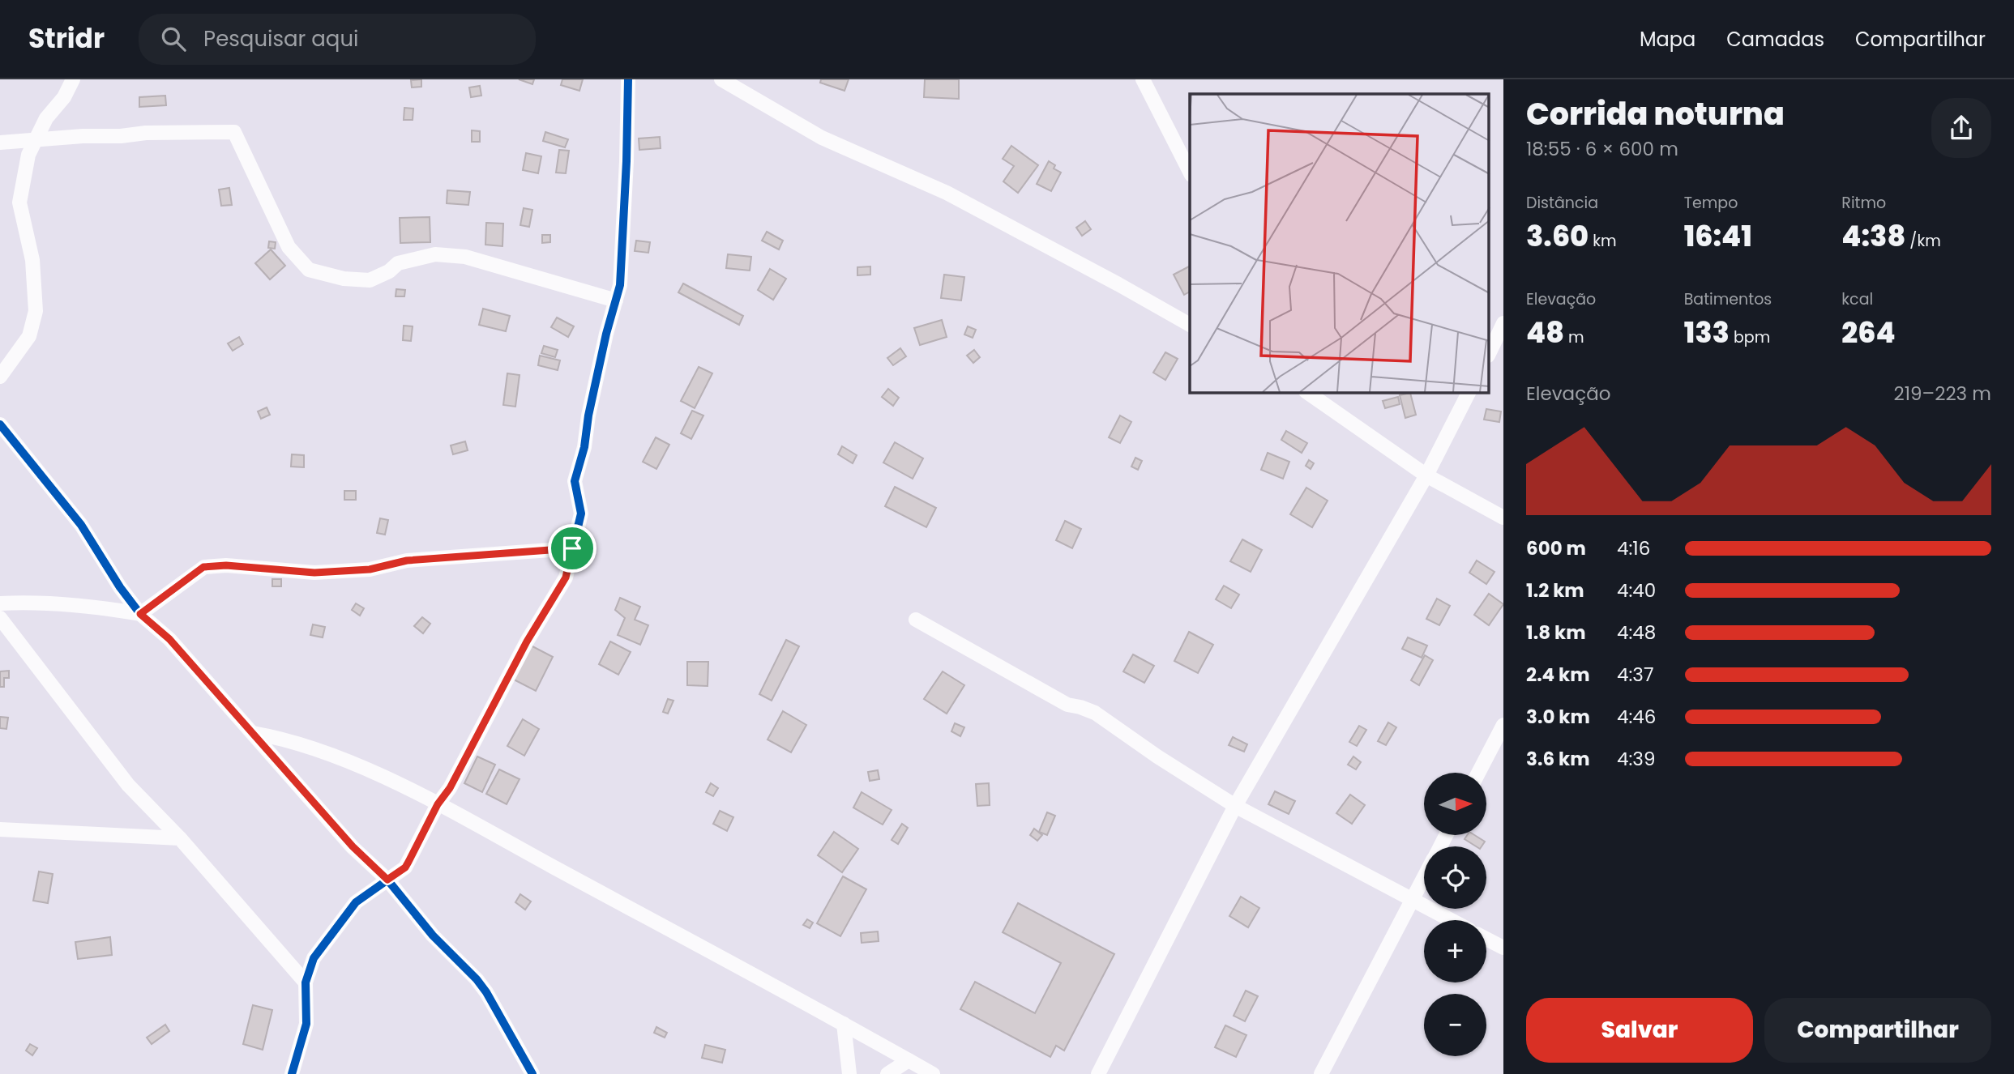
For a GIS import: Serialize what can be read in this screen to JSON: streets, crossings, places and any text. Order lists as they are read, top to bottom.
{
  "north": "right",
  "page": {
    "header": "Stridr",
    "search": "Pesquisar aqui",
    "nav": ["Mapa", "Camadas", "Compartilhar"],
    "heading": ["Corrida noturna", "18:55 · 6 × 600 m"],
    "stats": [
      ["Distância", "3.60 km"],
      ["Tempo", "16:41"],
      ["Ritmo", "4:38 /km"],
      ["Elevação", "48 m"],
      ["Batimentos", "133 bpm"],
      ["kcal", "264"]
    ],
    "chart": ["Elevação", "219–223 m"],
    "list": [
      {
        "name": "600 m",
        "note": "4:16"
      },
      {
        "name": "1.2 km",
        "note": "4:40"
      },
      {
        "name": "1.8 km",
        "note": "4:48"
      },
      {
        "name": "2.4 km",
        "note": "4:37"
      },
      {
        "name": "3.0 km",
        "note": "4:46"
      },
      {
        "name": "3.6 km",
        "note": "4:39"
      }
    ],
    "map_buttons": ["+", "−"],
    "buttons": ["Salvar", "Compartilhar"]
  }
}
